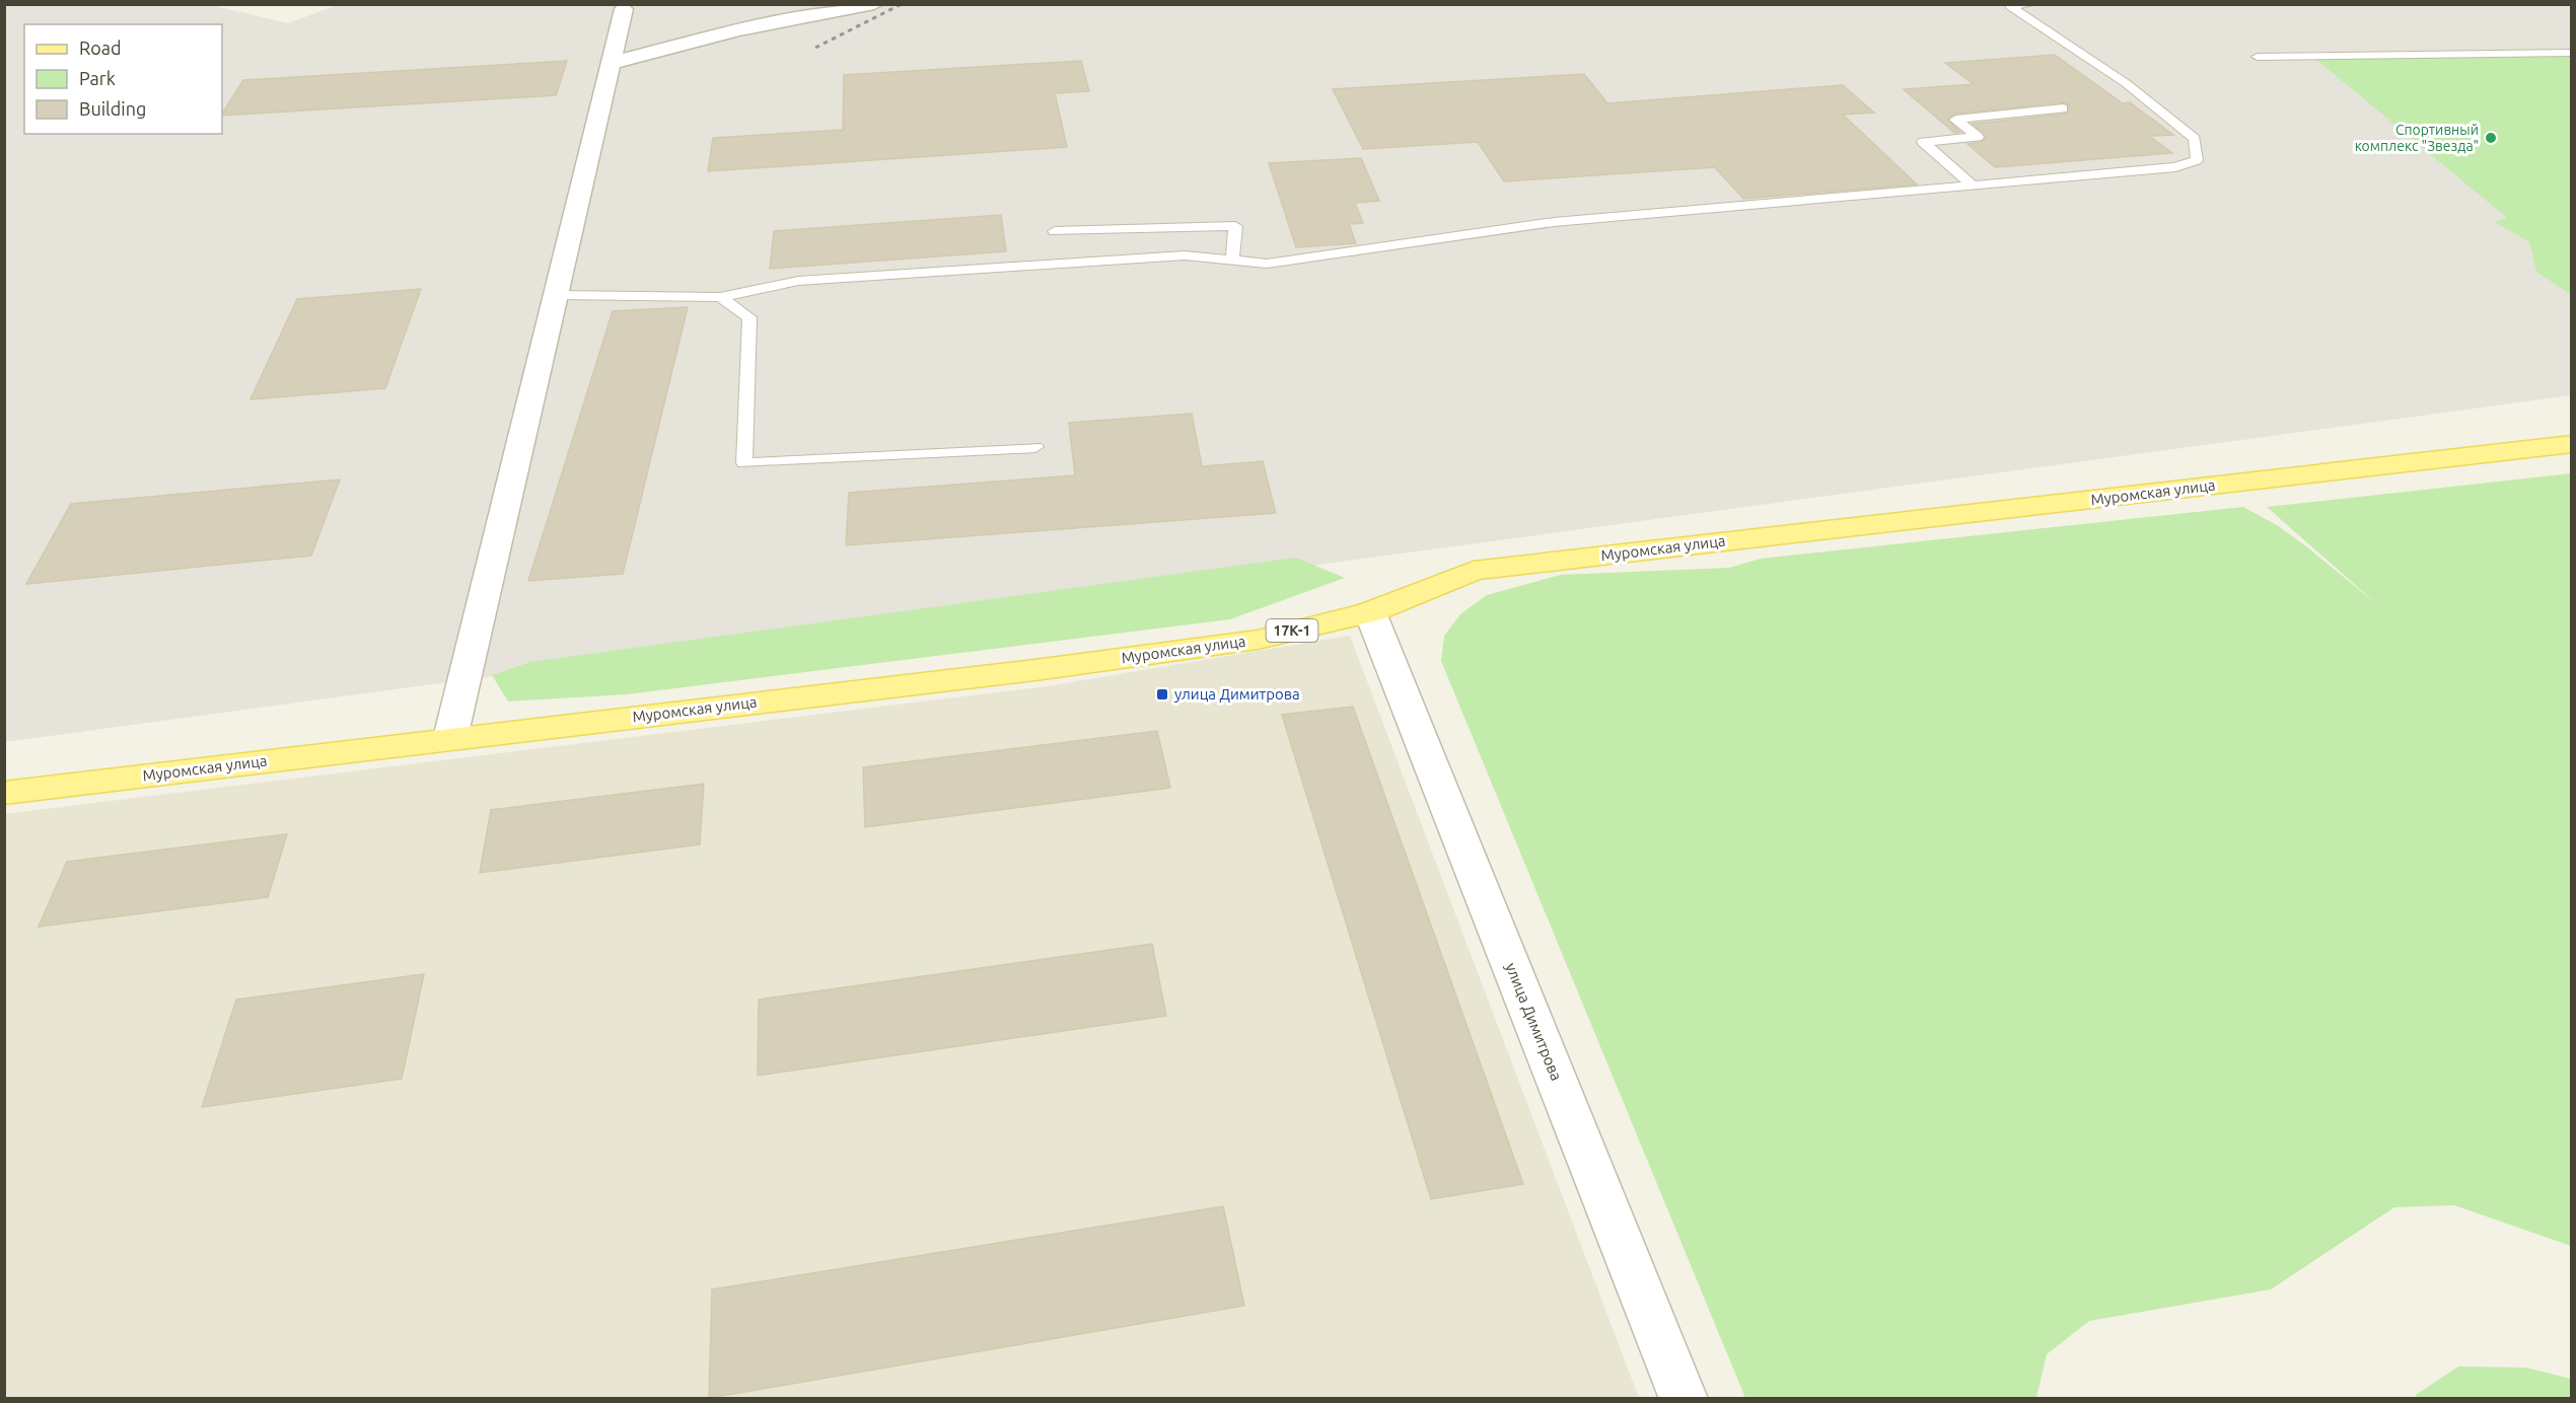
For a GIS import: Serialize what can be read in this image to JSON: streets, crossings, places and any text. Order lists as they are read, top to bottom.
{
  "streets": {
    "main road": ["Муромская улица", "17К-1"],
    "street": ["улица Димитрова"]
  },
  "crossings": [
    ["Муромская улица", "улица Димитрова"]
  ],
  "places": {
    "other": ["Спортивный комплекс \"Звезда\""],
    "transit": ["улица Димитрова"]
  },
  "legend": ["Road", "Park", "Building"]
}
